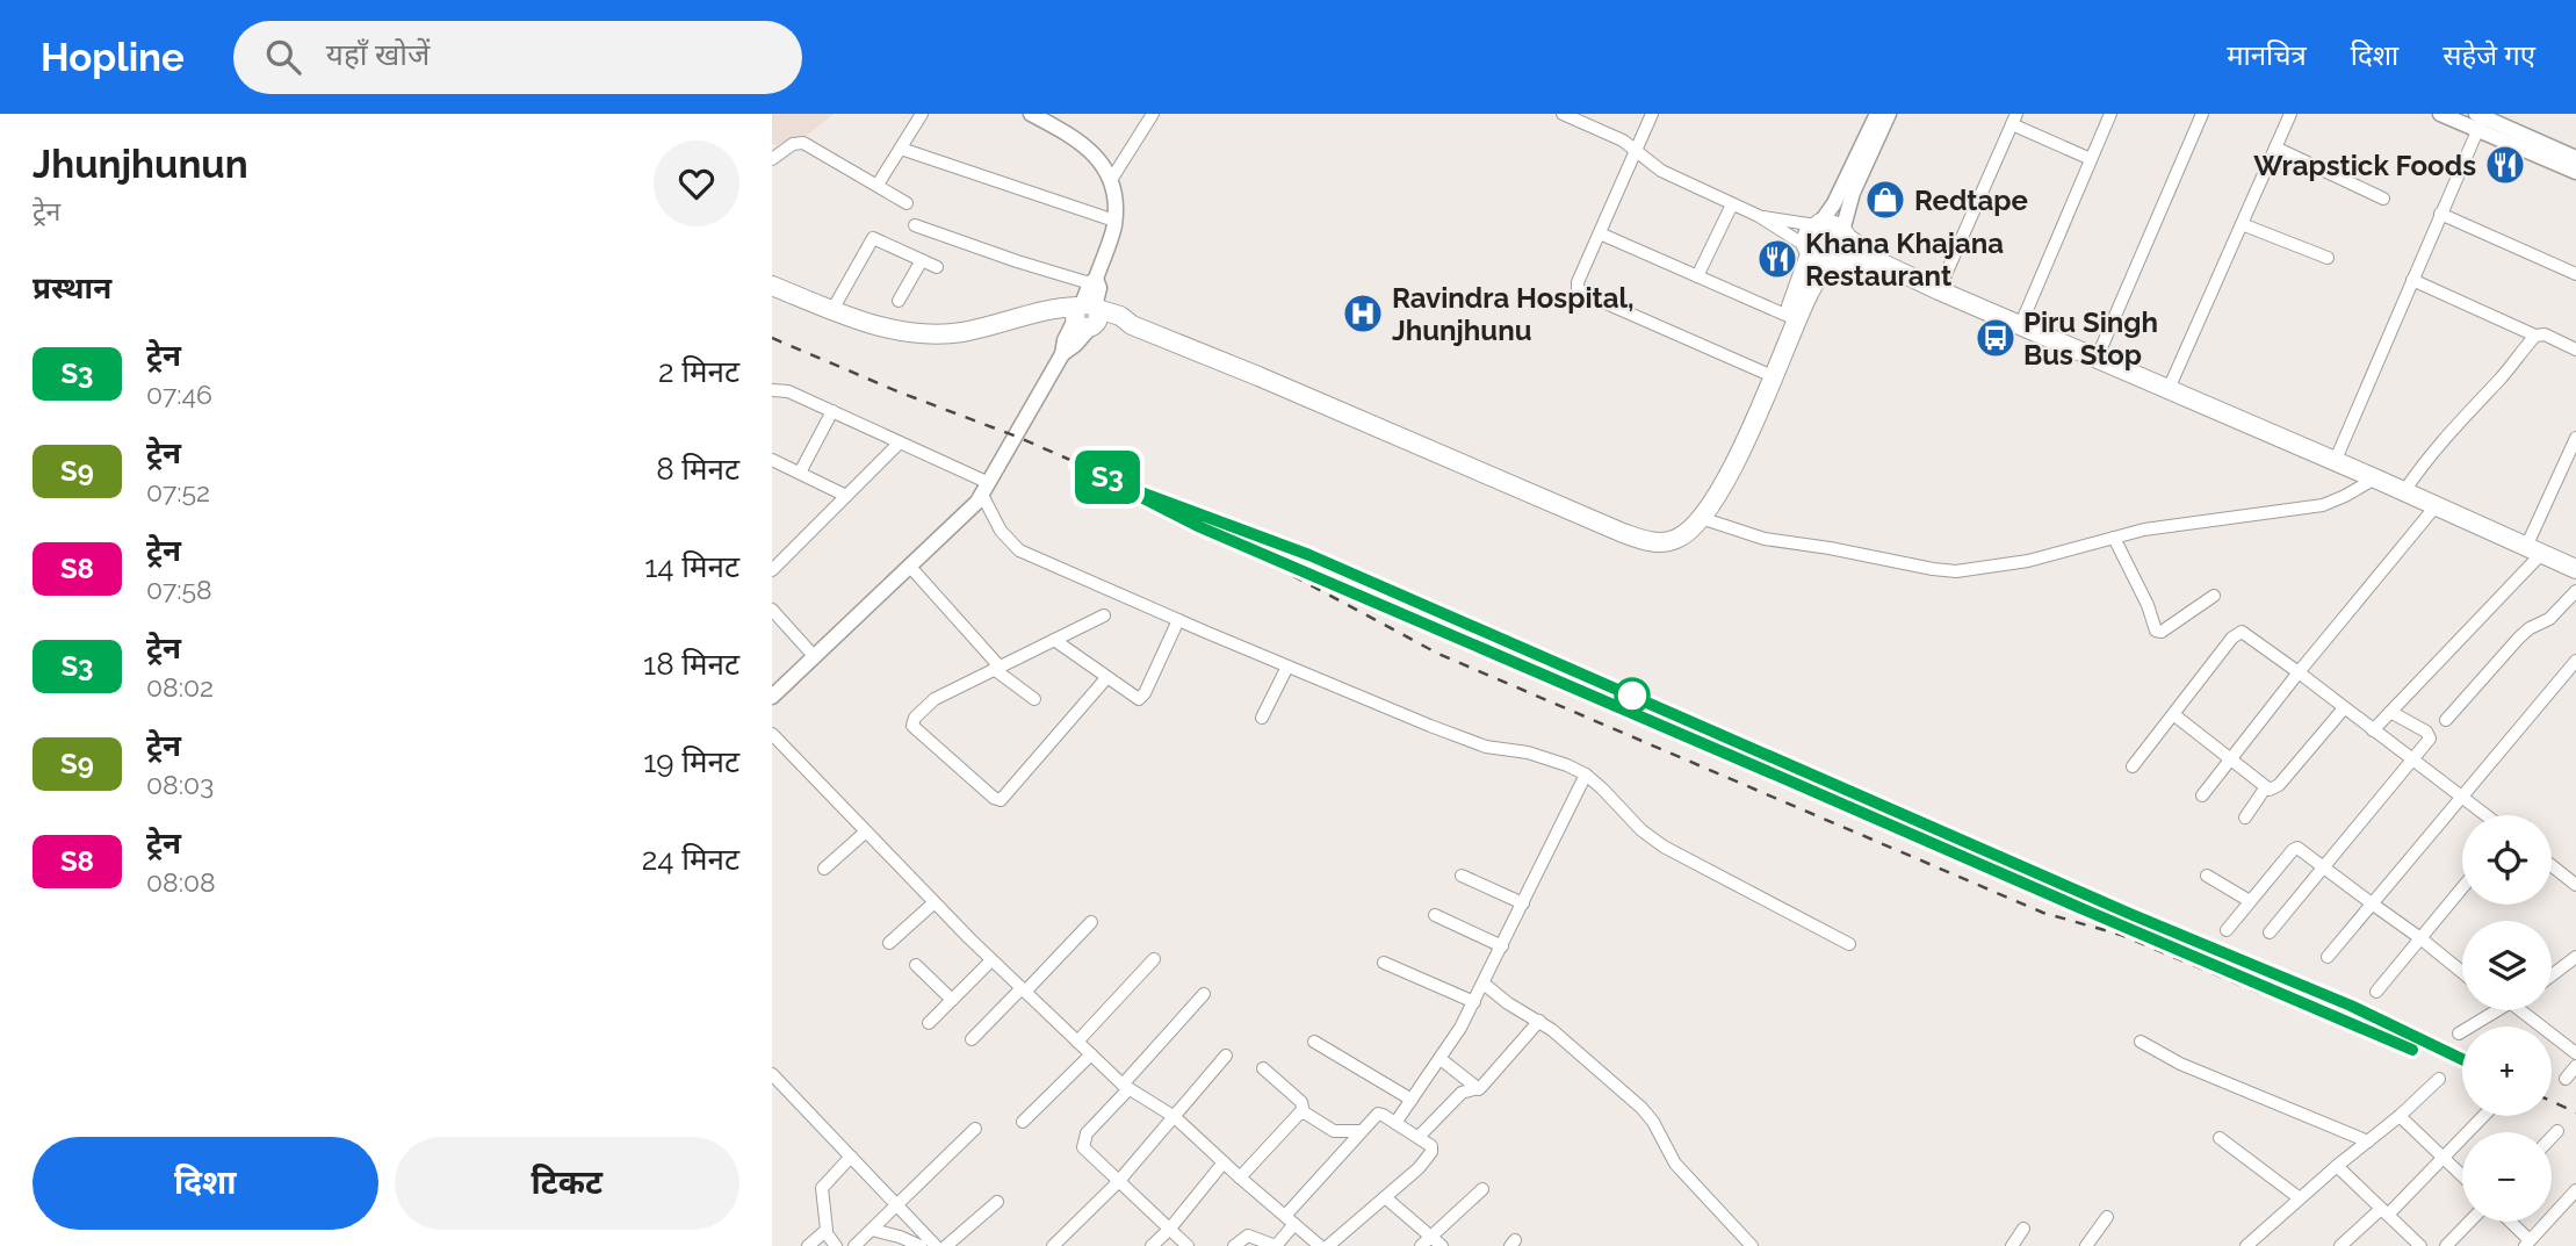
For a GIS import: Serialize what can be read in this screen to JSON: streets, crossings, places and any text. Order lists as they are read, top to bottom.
{
  "places": {
    "restaurant": ["Wrapstick Foods", "Khana Khajana Restaurant"],
    "shop": ["Redtape"],
    "hospital": ["Ravindra Hospital, Jhunjhunu"],
    "bus stop": ["Piru Singh Bus Stop"]
  },
  "page": {
    "header": "Hopline",
    "search": "यहाँ खोजें",
    "nav": ["मानचित्र", "दिशा", "सहेजे गए"],
    "heading": [
      ["Jhunjhunun", "ट्रेन"],
      "प्रस्थान"
    ],
    "on_map": "S3",
    "list": [
      {
        "mark": "S3",
        "name": "ट्रेन",
        "note": "07:46",
        "value": "2 मिनट"
      },
      {
        "mark": "S9",
        "name": "ट्रेन",
        "note": "07:52",
        "value": "8 मिनट"
      },
      {
        "mark": "S8",
        "name": "ट्रेन",
        "note": "07:58",
        "value": "14 मिनट"
      },
      {
        "mark": "S3",
        "name": "ट्रेन",
        "note": "08:02",
        "value": "18 मिनट"
      },
      {
        "mark": "S9",
        "name": "ट्रेन",
        "note": "08:03",
        "value": "19 मिनट"
      },
      {
        "mark": "S8",
        "name": "ट्रेन",
        "note": "08:08",
        "value": "24 मिनट"
      }
    ],
    "map_buttons": ["+", "−"],
    "buttons": ["दिशा", "टिकट"]
  }
}
